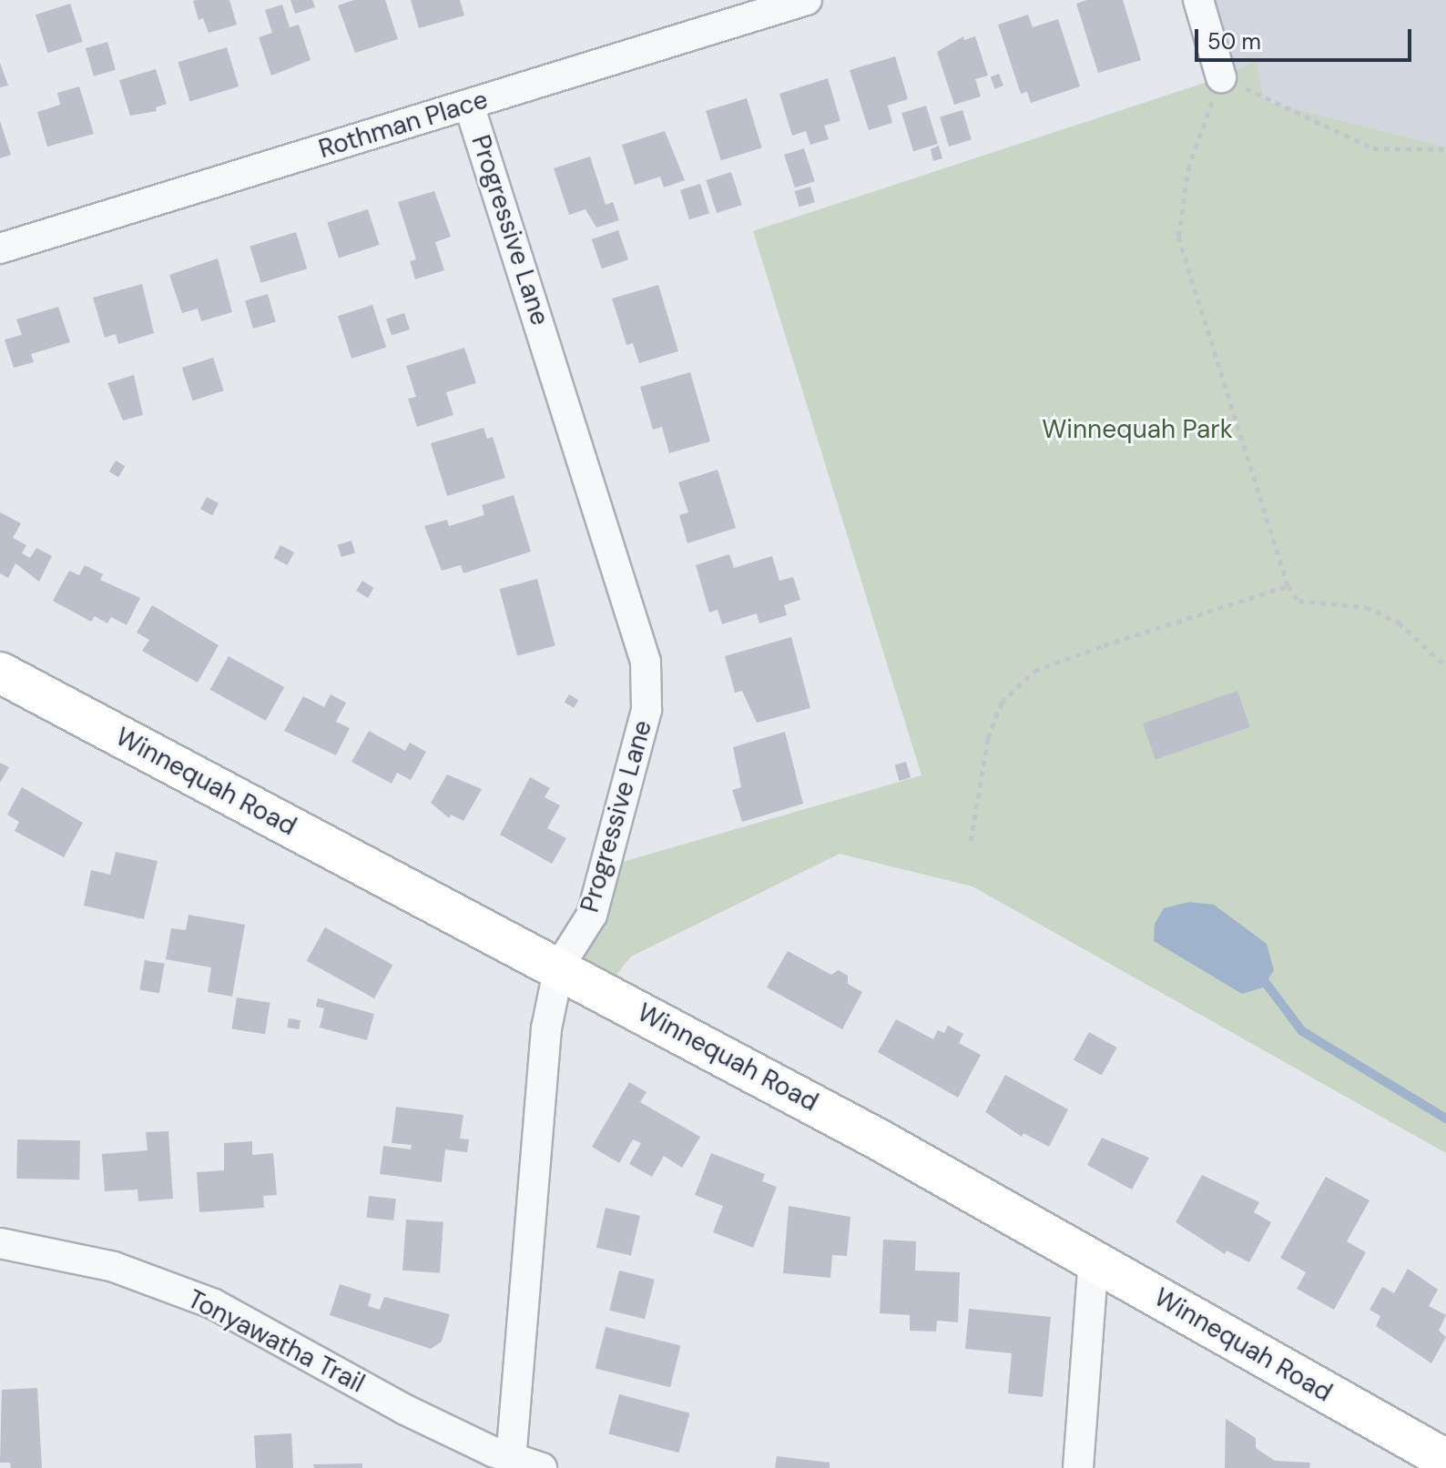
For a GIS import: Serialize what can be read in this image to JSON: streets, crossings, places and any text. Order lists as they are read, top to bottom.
{
  "streets": {
    "street": [
      "Rothman Place",
      "Progressive Lane",
      "Winnequah Road",
      "Tonyawatha Trail"
    ]
  },
  "crossings": [
    ["Rothman Place", "Progressive Lane"],
    ["Progressive Lane", "Winnequah Road"],
    ["Progressive Lane", "Tonyawatha Trail"]
  ],
  "parks": ["Winnequah Park"],
  "scale_bar": "50 m"
}
